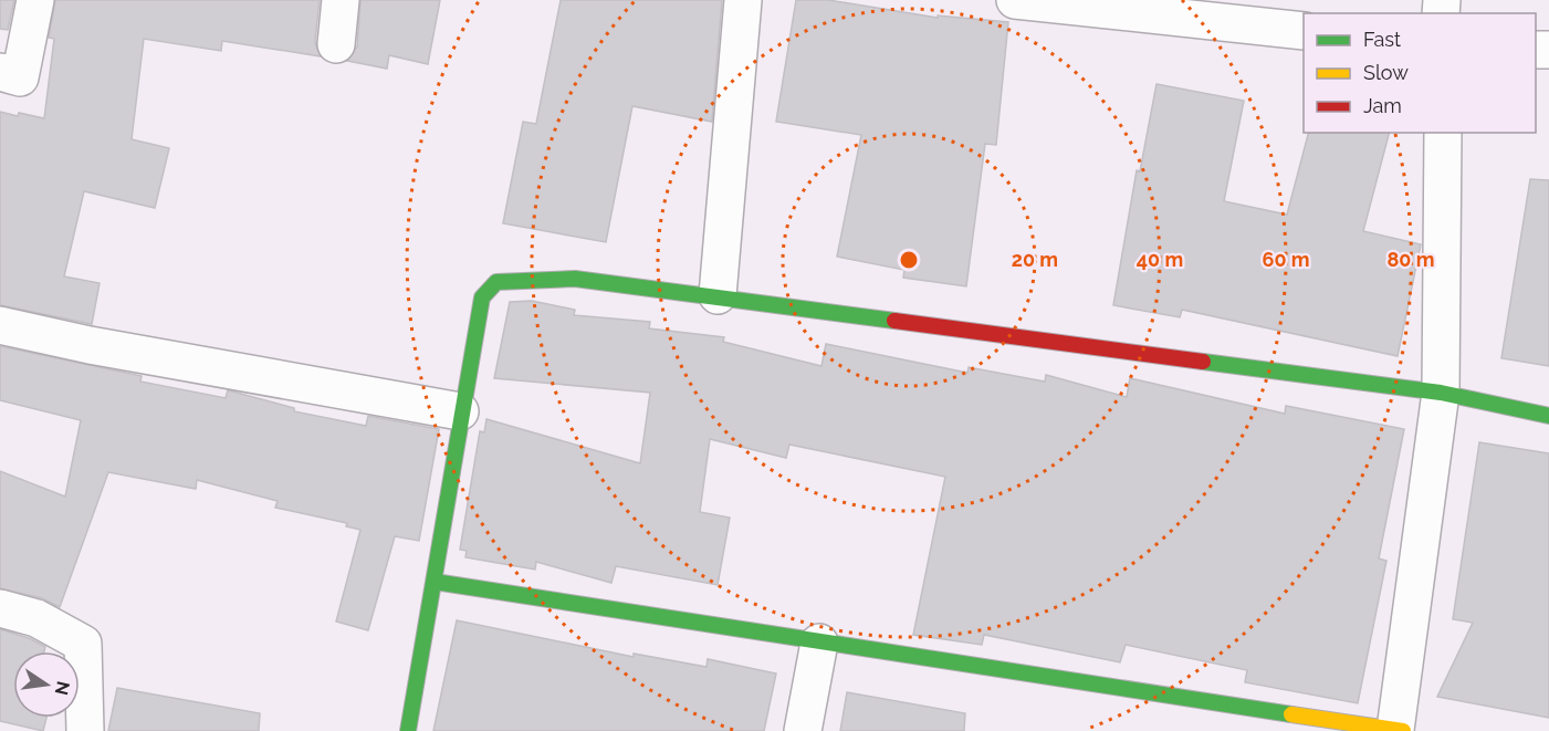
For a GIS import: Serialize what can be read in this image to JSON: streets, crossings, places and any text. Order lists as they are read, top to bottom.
{
  "legend": ["Fast", "Slow", "Jam"],
  "north": "right",
  "rings": [
    "20 m",
    "40 m",
    "60 m",
    "80 m"
  ]
}
